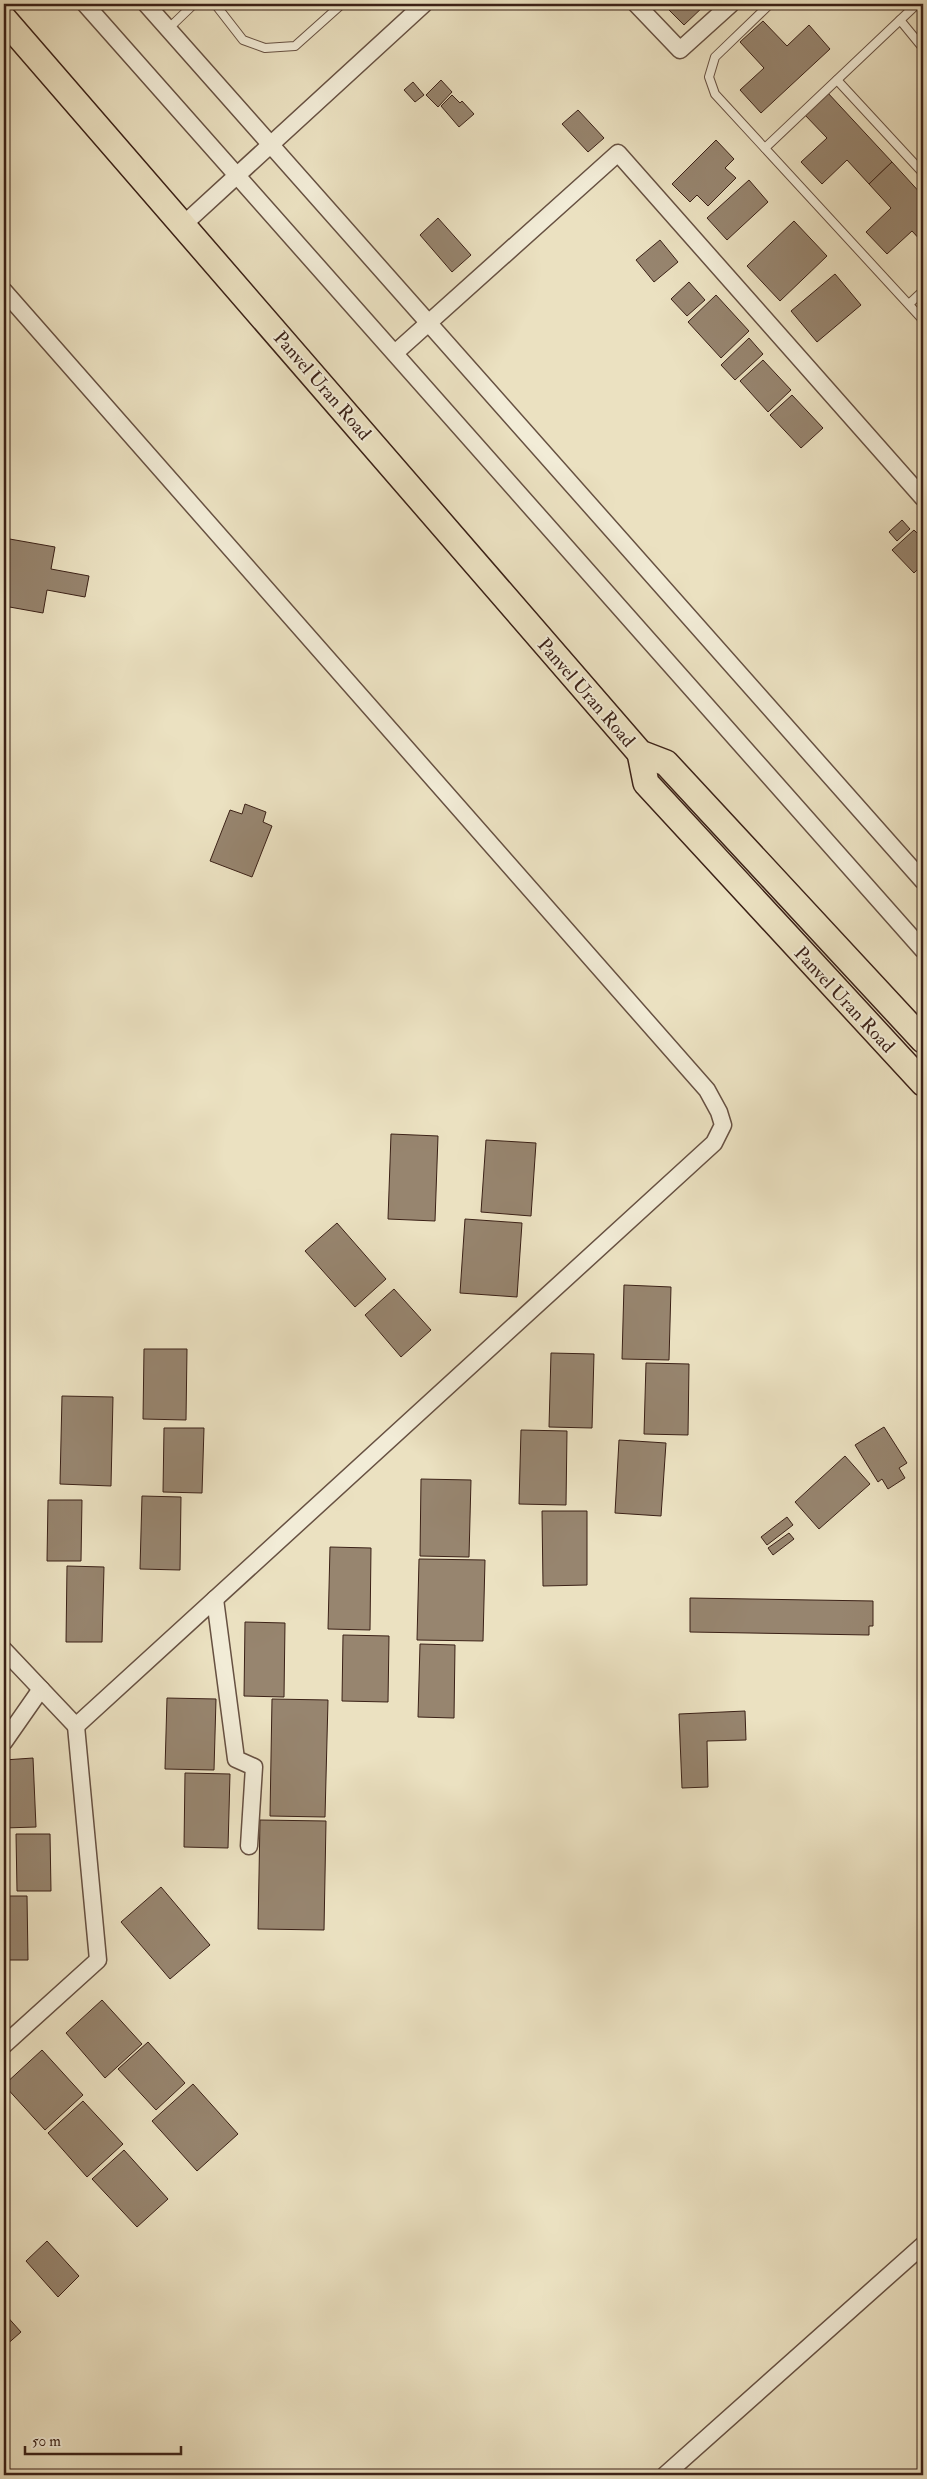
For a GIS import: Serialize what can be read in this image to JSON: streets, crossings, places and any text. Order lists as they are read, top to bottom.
{
  "streets": {
    "main road": ["Panvel Uran Road"]
  },
  "scale_bar": "50 m"
}
